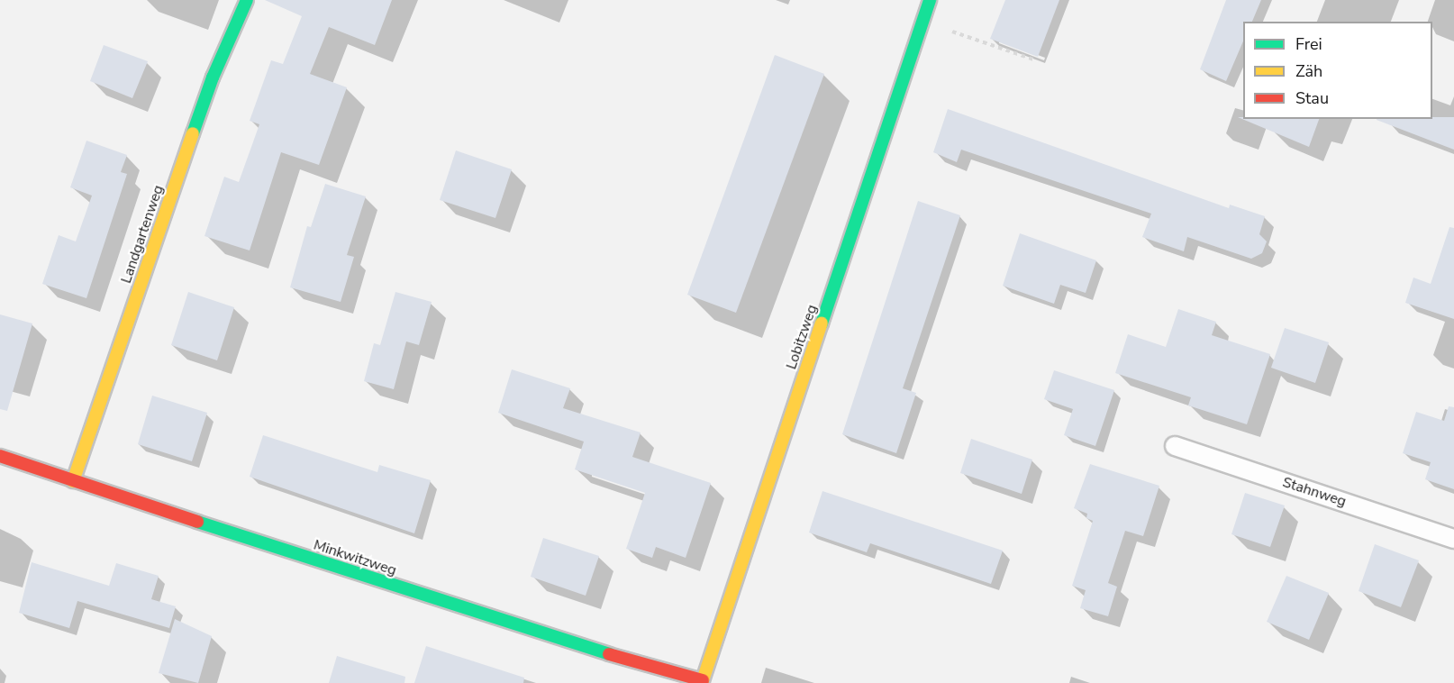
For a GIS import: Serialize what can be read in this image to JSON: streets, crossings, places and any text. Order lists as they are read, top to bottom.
{
  "streets": {
    "street": ["Landgartenweg", "Lobitzweg", "Minkwitzweg"],
    "lane": ["Stahnweg"]
  },
  "crossings": [
    ["Landgartenweg", "Minkwitzweg"],
    ["Lobitzweg", "Minkwitzweg"]
  ],
  "legend": ["Frei", "Zäh", "Stau"]
}
